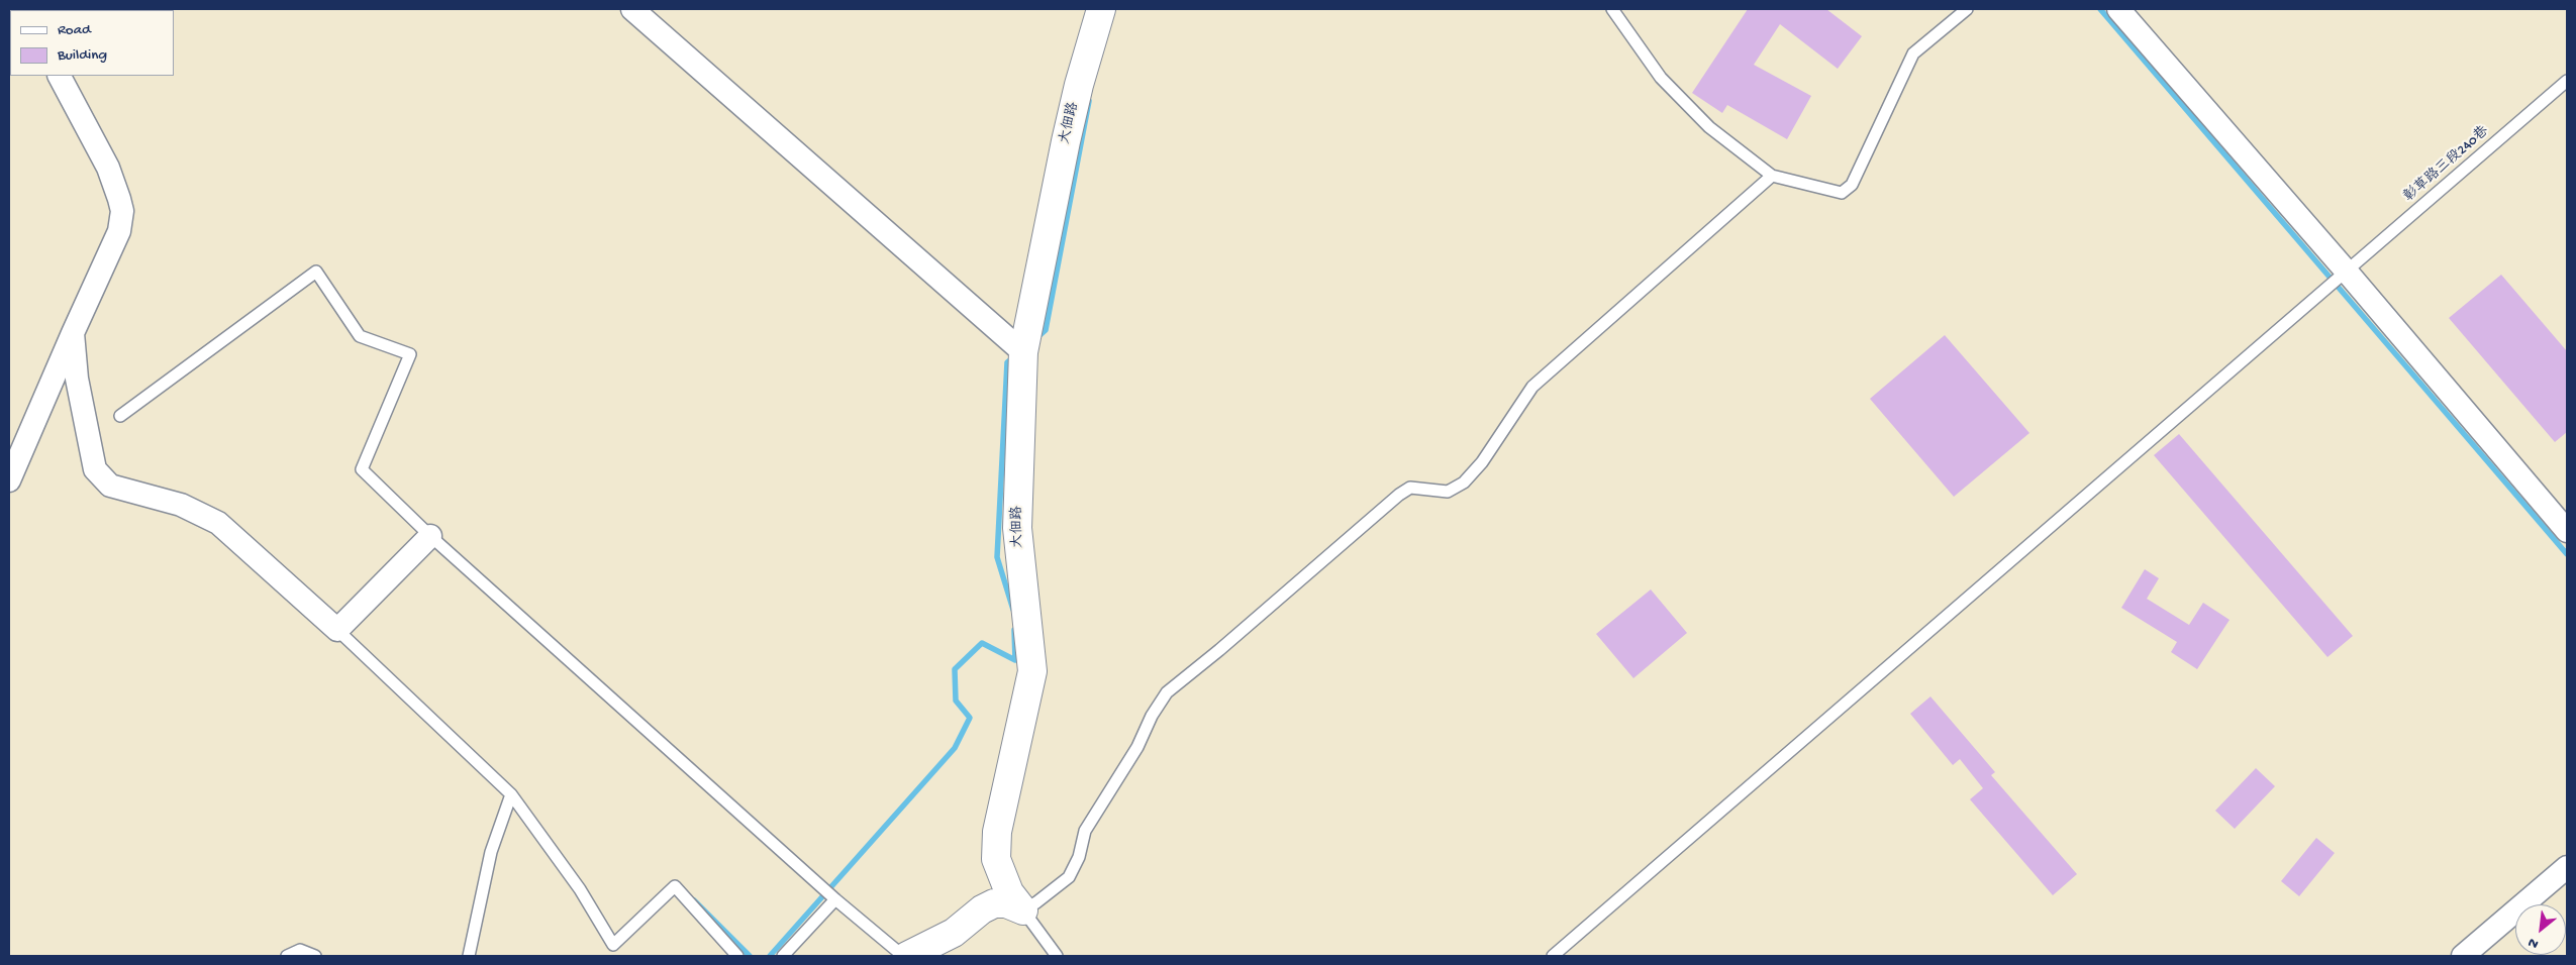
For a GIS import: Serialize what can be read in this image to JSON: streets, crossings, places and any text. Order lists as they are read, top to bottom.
{
  "streets": {
    "street": ["大佃路"],
    "lane": ["彰草路三段240巷"]
  },
  "legend": ["Road", "Building"],
  "north": "bottom left"
}
